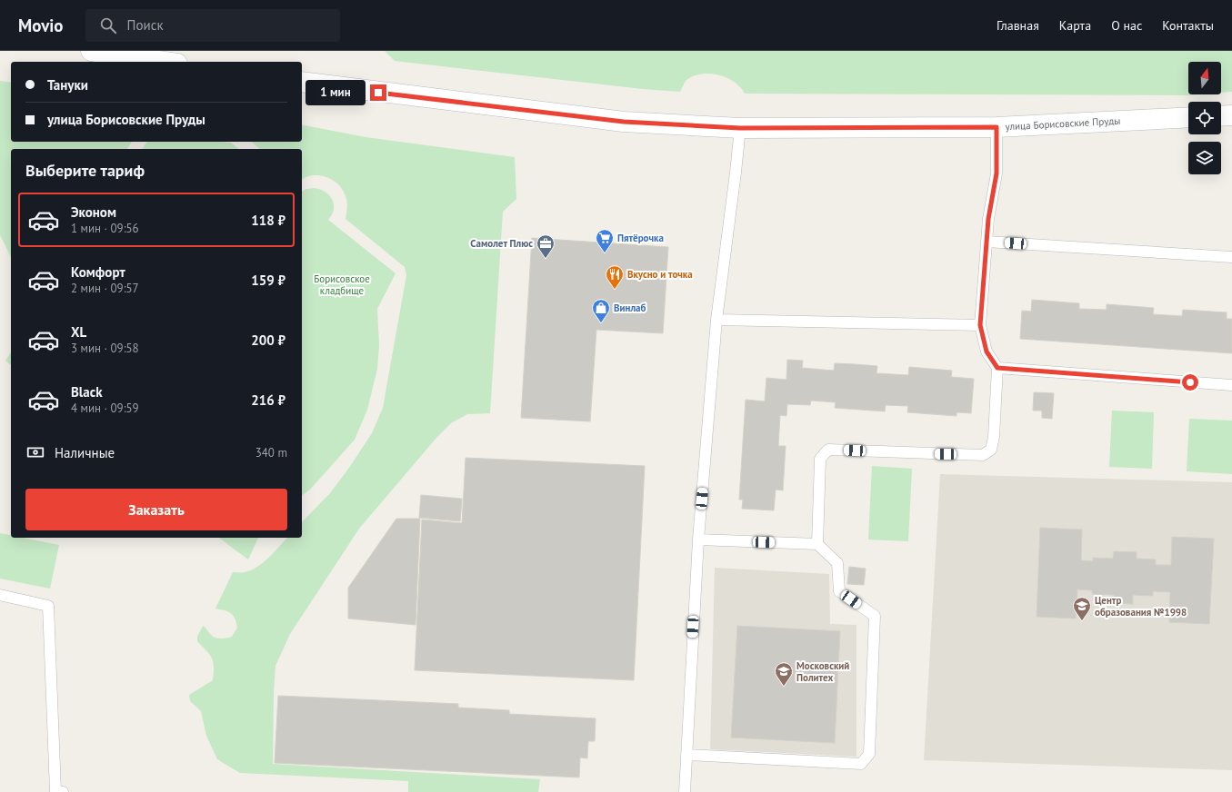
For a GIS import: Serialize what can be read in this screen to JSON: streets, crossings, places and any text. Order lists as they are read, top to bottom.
{
  "streets": {
    "main road": ["улица Борисовские Пруды"]
  },
  "parks": ["Борисовское кладбище"],
  "places": {
    "supermarket": ["Пятёрочка"],
    "office": ["Самолет Плюс"],
    "restaurant": ["Вкусно и точка"],
    "shop": ["Винлаб"],
    "school or university": ["Центр образования №1998", "Московский Политех"]
  },
  "north": "top",
  "page": {
    "header": "Movio",
    "search": "Поиск",
    "nav": [
      "Главная",
      "Карта",
      "О нас",
      "Контакты"
    ],
    "banner": ["Тануки", "улица Борисовские Пруды"],
    "bubble": "1 мин",
    "heading": "Выберите тариф",
    "list": [
      {
        "name": "Эконом",
        "note": "1 мин · 09:56",
        "value": "118 ₽"
      },
      {
        "name": "Комфорт",
        "note": "2 мин · 09:57",
        "value": "159 ₽"
      },
      {
        "name": "XL",
        "note": "3 мин · 09:58",
        "value": "200 ₽"
      },
      {
        "name": "Black",
        "note": "4 мин · 09:59",
        "value": "216 ₽"
      }
    ],
    "pay": ["Наличные", "340 m"],
    "buttons": "Заказать"
  }
}
